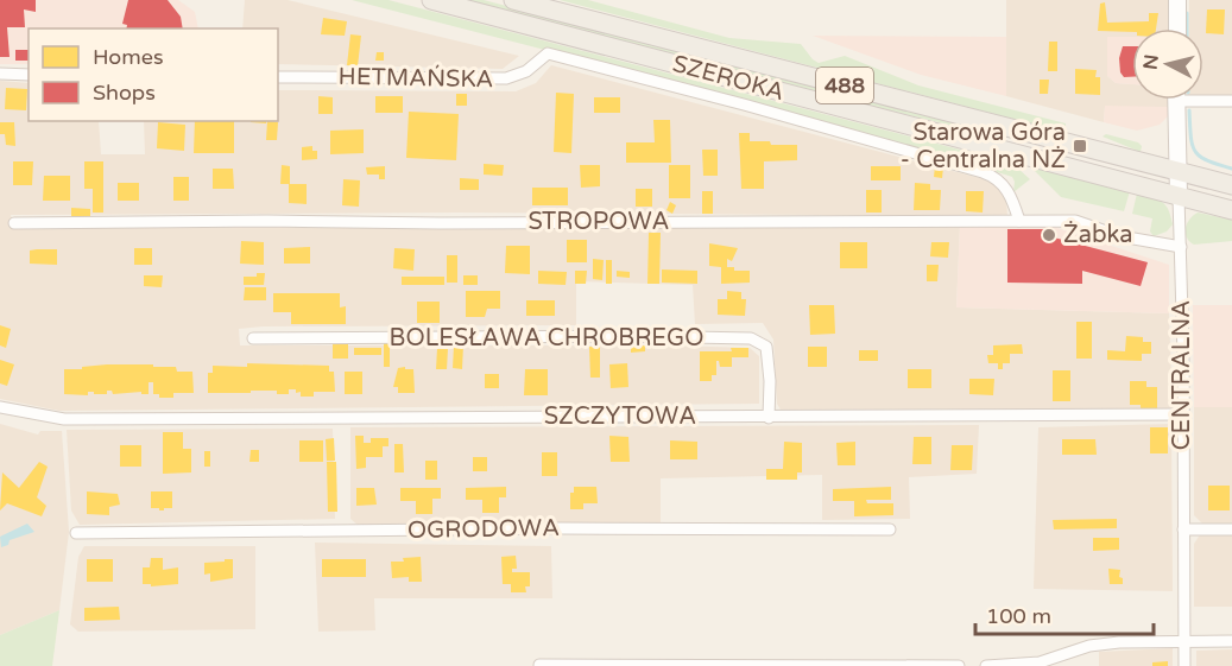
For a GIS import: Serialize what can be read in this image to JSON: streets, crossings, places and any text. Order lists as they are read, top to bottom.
{
  "streets": {
    "main road": ["SZEROKA", "488"],
    "street": [
      "HETMAŃSKA",
      "STROPOWA",
      "BOLESŁAWA CHROBREGO",
      "CENTRALNA",
      "SZCZYTOWA",
      "OGRODOWA"
    ]
  },
  "crossings": [
    ["HETMAŃSKA", "STROPOWA"],
    ["SZEROKA", "CENTRALNA"],
    ["STROPOWA", "CENTRALNA"],
    ["BOLESŁAWA CHROBREGO", "SZCZYTOWA"],
    ["CENTRALNA", "SZCZYTOWA"]
  ],
  "places": {
    "transit": ["Starowa Góra - Centralna NŻ"],
    "other": ["Żabka"]
  },
  "legend": ["Homes", "Shops"],
  "scale_bar": "100 m",
  "north": "left"
}
